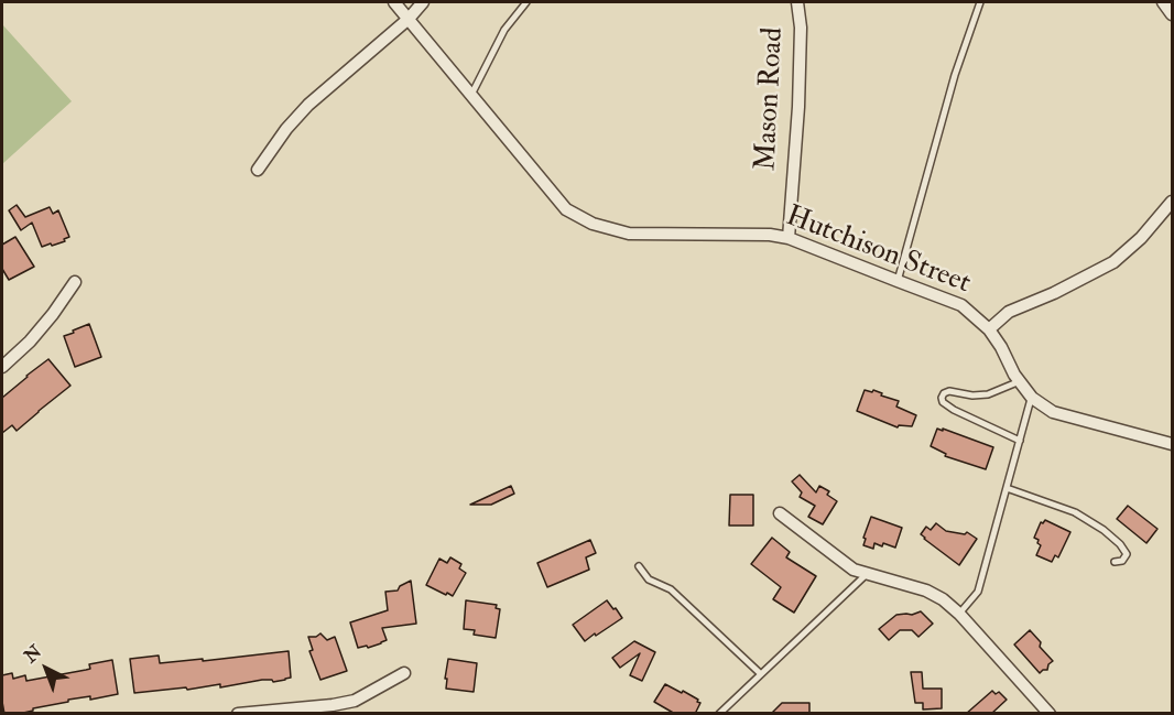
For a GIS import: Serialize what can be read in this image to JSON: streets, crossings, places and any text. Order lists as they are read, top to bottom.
{
  "streets": {
    "street": ["Mason Road", "Hutchison Street"]
  },
  "crossings": [
    ["Mason Road", "Hutchison Street"]
  ],
  "north": "top left"
}
